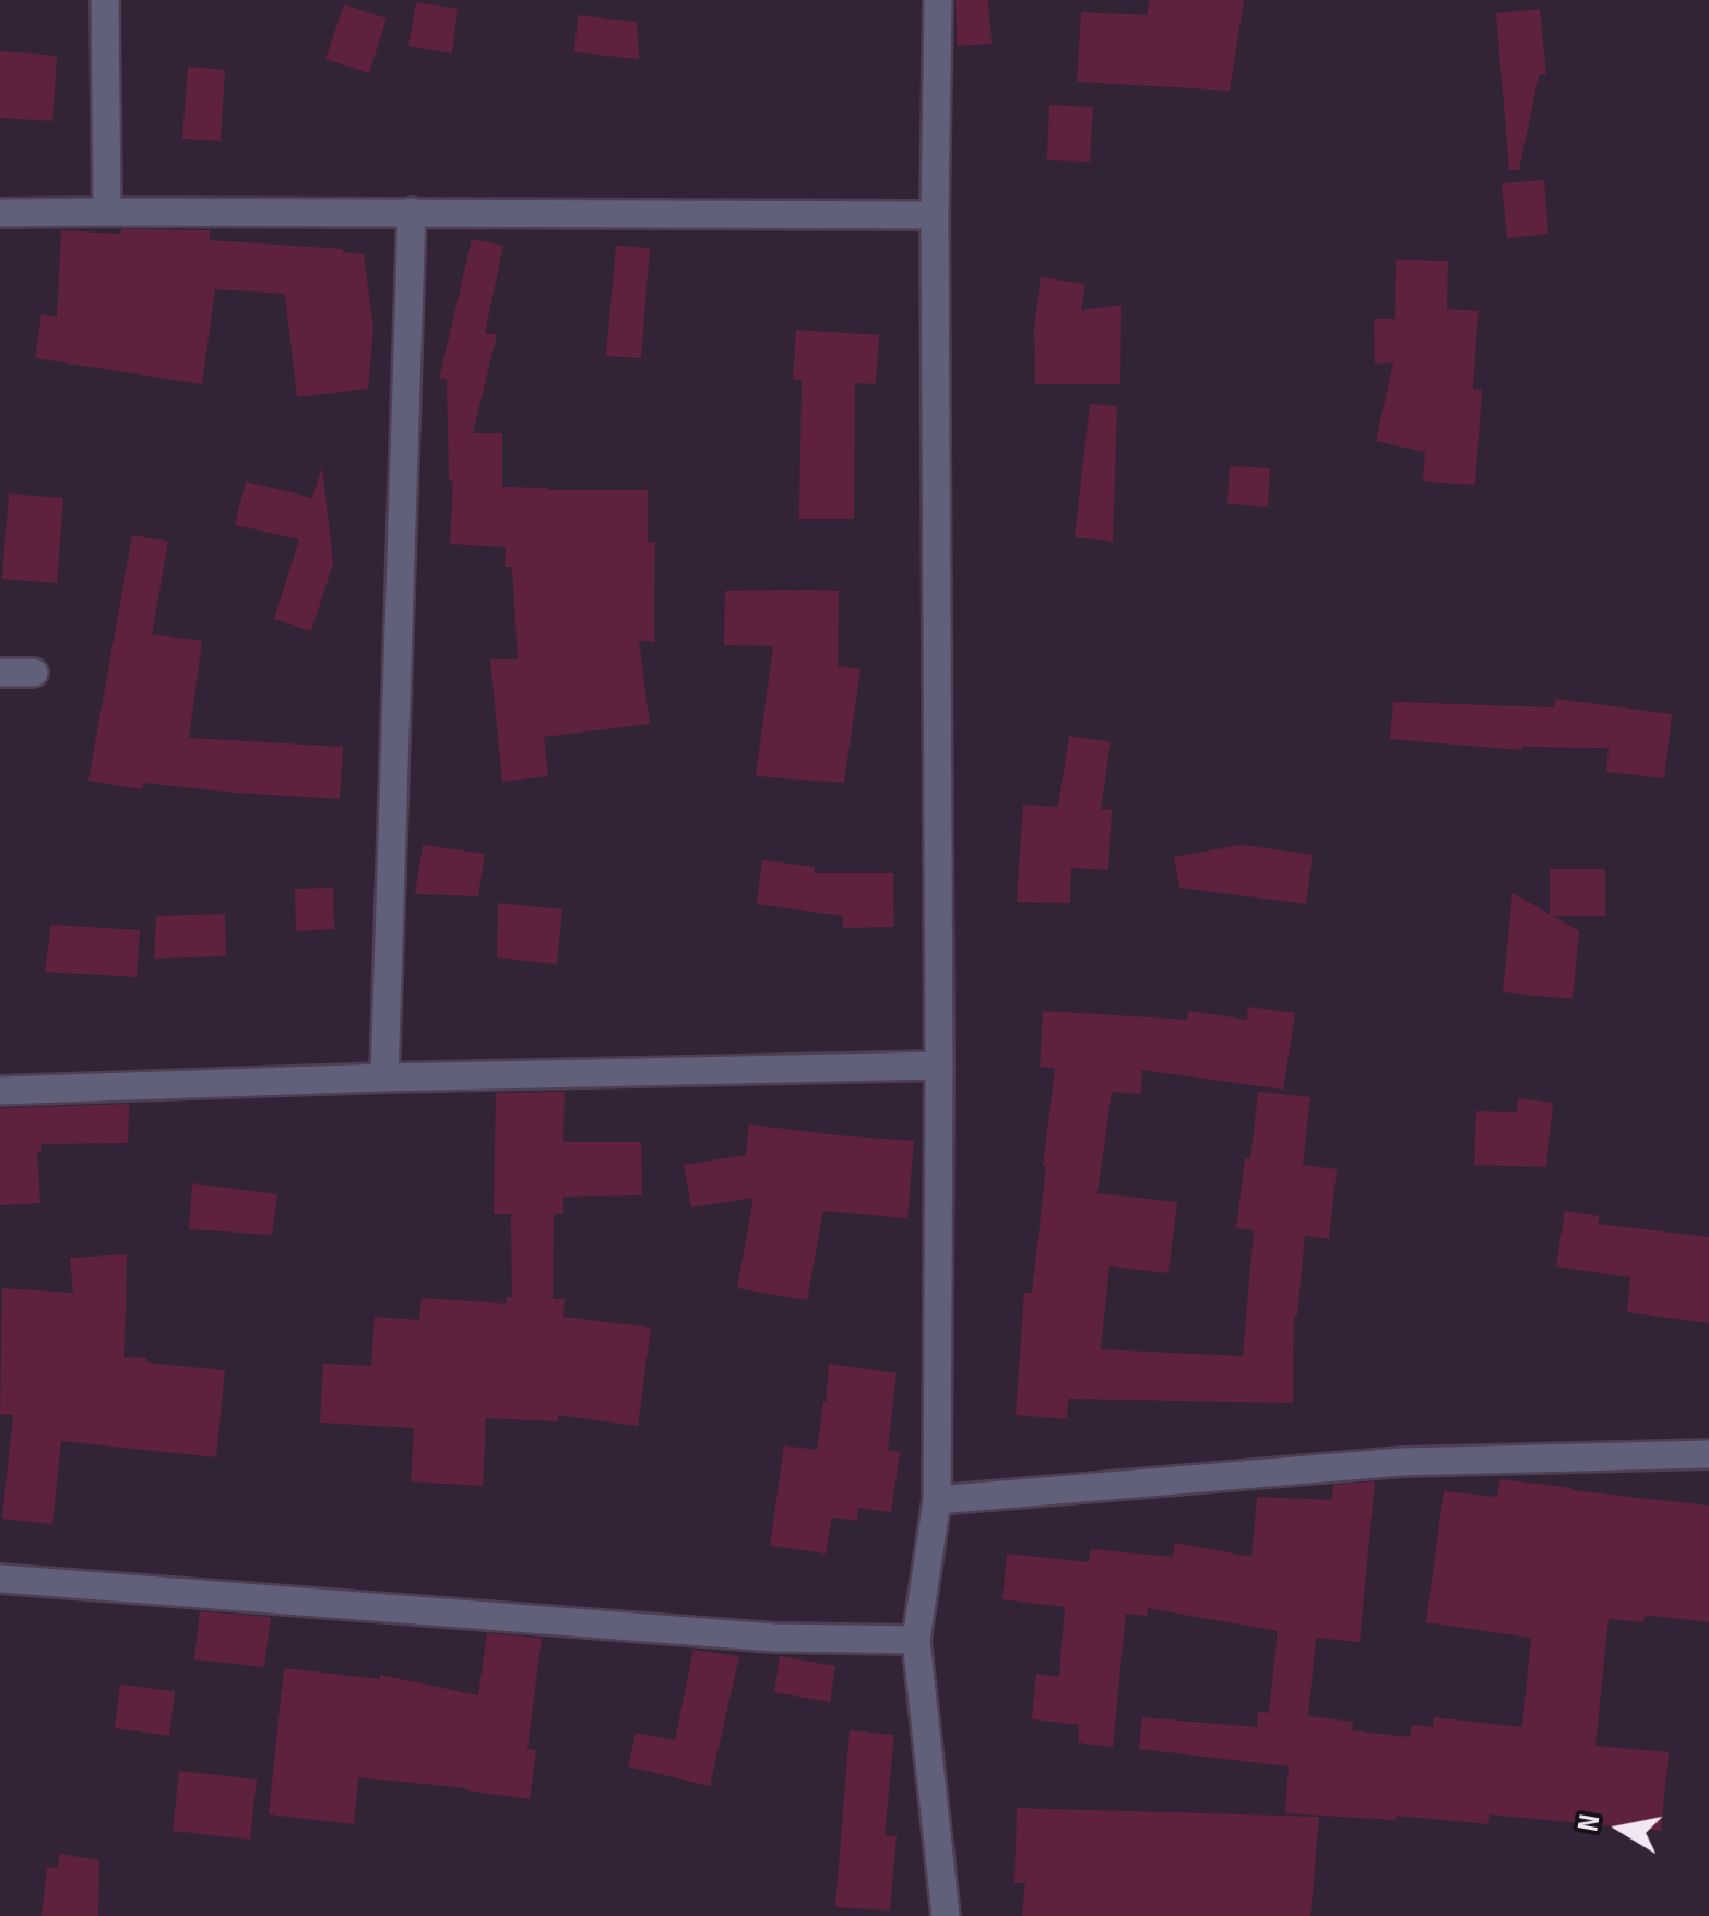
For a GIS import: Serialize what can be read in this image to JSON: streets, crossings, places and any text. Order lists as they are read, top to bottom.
{
  "north": "left"
}
